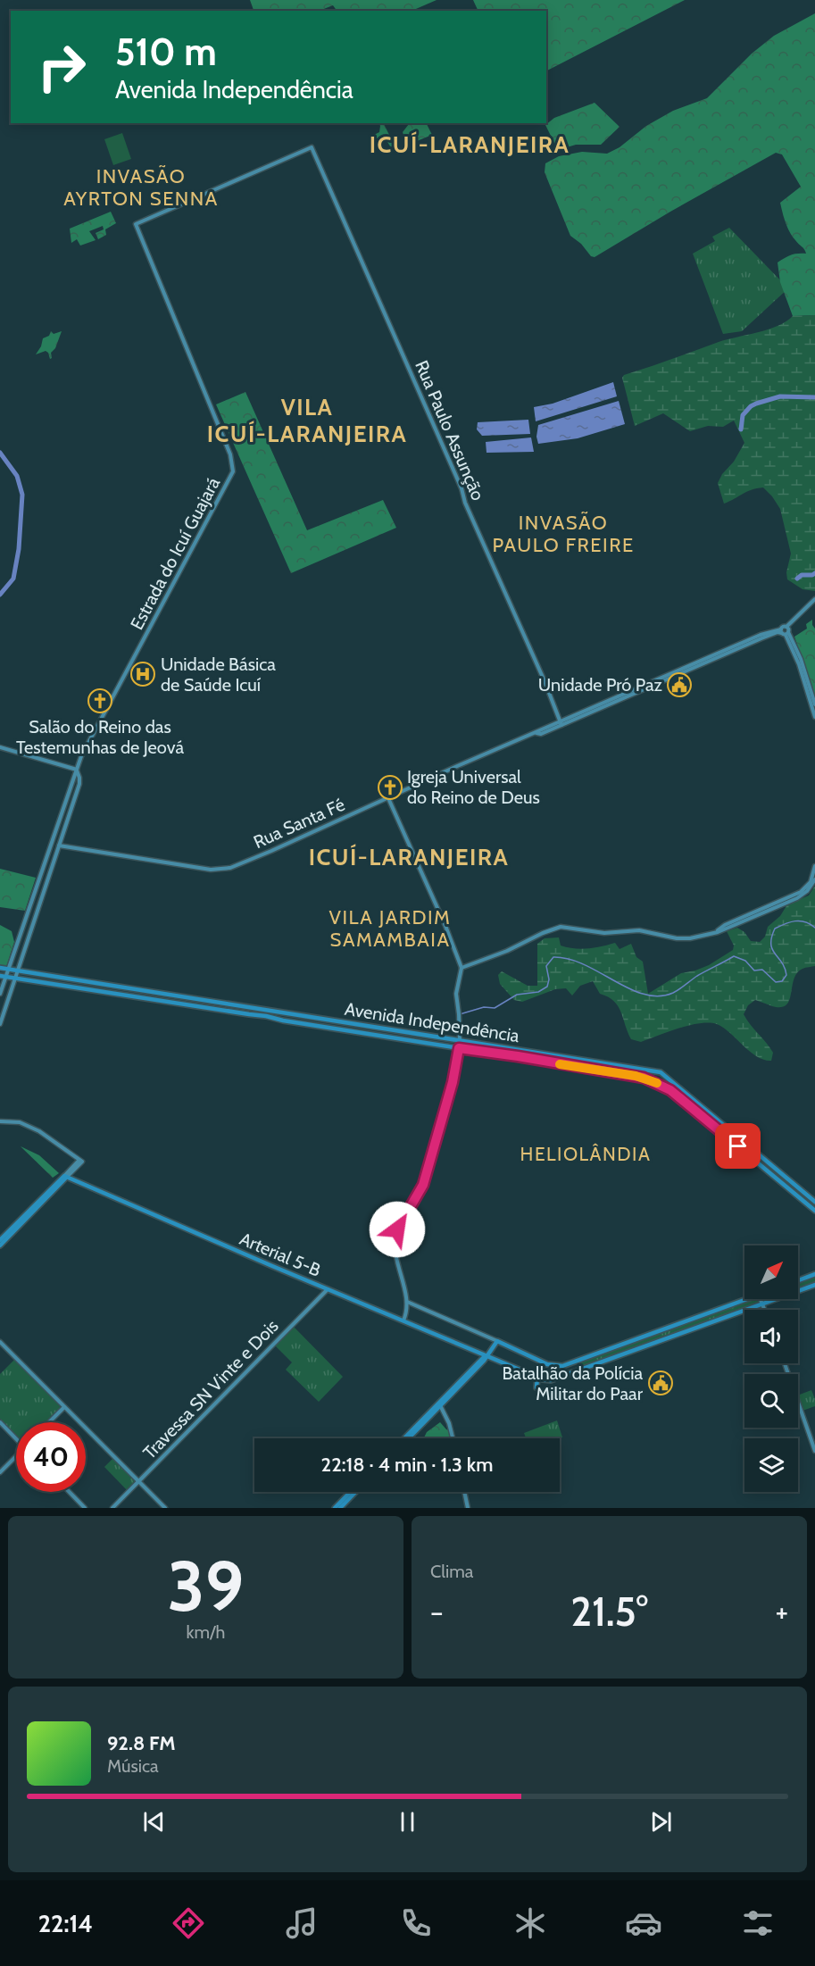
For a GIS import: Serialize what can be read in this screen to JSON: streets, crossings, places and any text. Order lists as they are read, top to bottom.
{
  "streets": {
    "main road": ["Avenida Independência", "Arterial 5-B"],
    "street": [
      "Rua Paulo Assunção",
      "Estrada do Icuí Guajará",
      "Rua Santa Fé",
      "Travessa SN Vinte e Dois"
    ]
  },
  "crossings": [
    ["Rua Paulo Assunção", "Estrada do Icuí Guajará"],
    ["Rua Paulo Assunção", "Rua Santa Fé"],
    ["Estrada do Icuí Guajará", "Avenida Independência"],
    ["Arterial 5-B", "Travessa SN Vinte e Dois"]
  ],
  "districts": [
    "ICUÍ-LARANJEIRA",
    "INVASÃO AYRTON SENNA",
    "VILA ICUÍ-LARANJEIRA",
    "INVASÃO PAULO FREIRE",
    "ICUÍ-LARANJEIRA",
    "VILA JARDIM SAMAMBAIA",
    "HELIOLÂNDIA"
  ],
  "places": {
    "hospital": ["Unidade Básica de Saúde Icuí"],
    "public building": ["Unidade Pró Paz", "Batalhão da Polícia Militar do Paar"],
    "church": ["Salão do Reino das Testemunhas de Jeová", "Igreja Universal do Reino de Deus"]
  },
  "north": "top right",
  "page": {
    "turn": ["510 m", "Avenida Independência"],
    "limit": "40",
    "trip": "22:18 · 4 min · 1.3 km",
    "tile": [
      ["39", "km/h"],
      "Clima"
    ],
    "heat": ["−", "21.5°", "+"],
    "song": ["92.8 FM", "Música"],
    "tabs": "22:14"
  }
}
